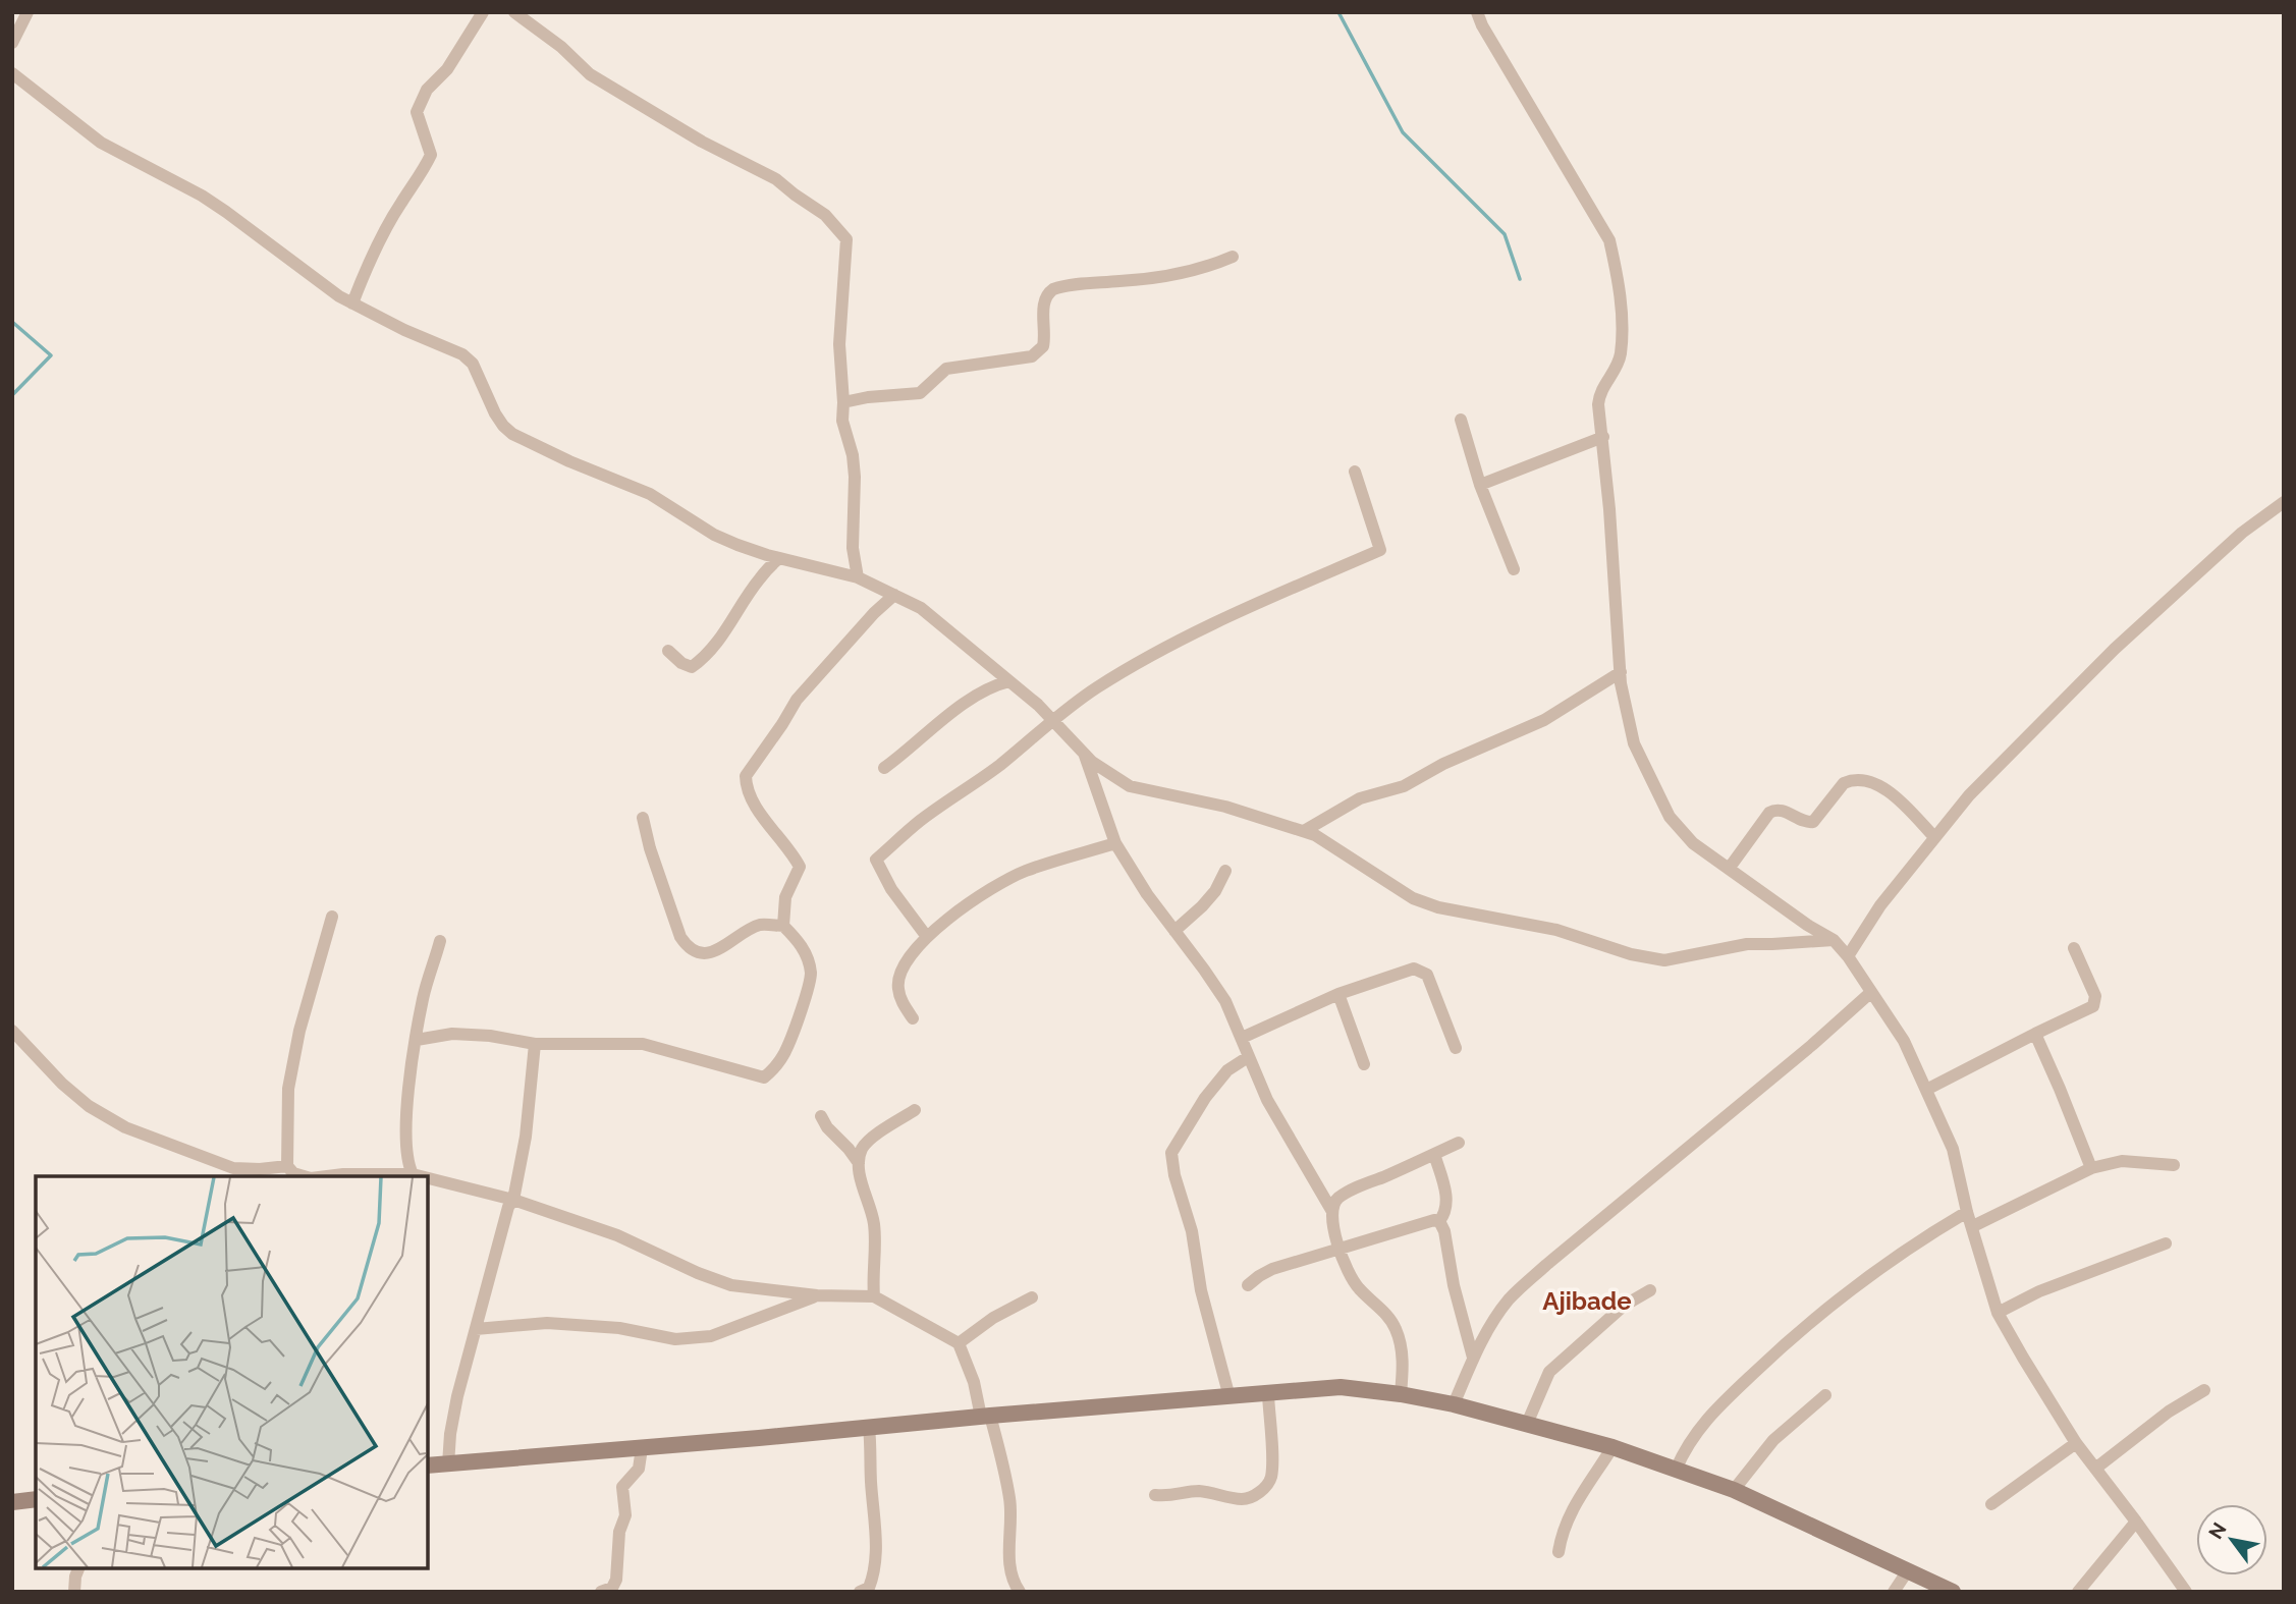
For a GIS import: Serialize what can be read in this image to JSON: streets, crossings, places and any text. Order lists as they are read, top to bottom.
{
  "districts": ["Ajibade"],
  "north": "top left"
}
